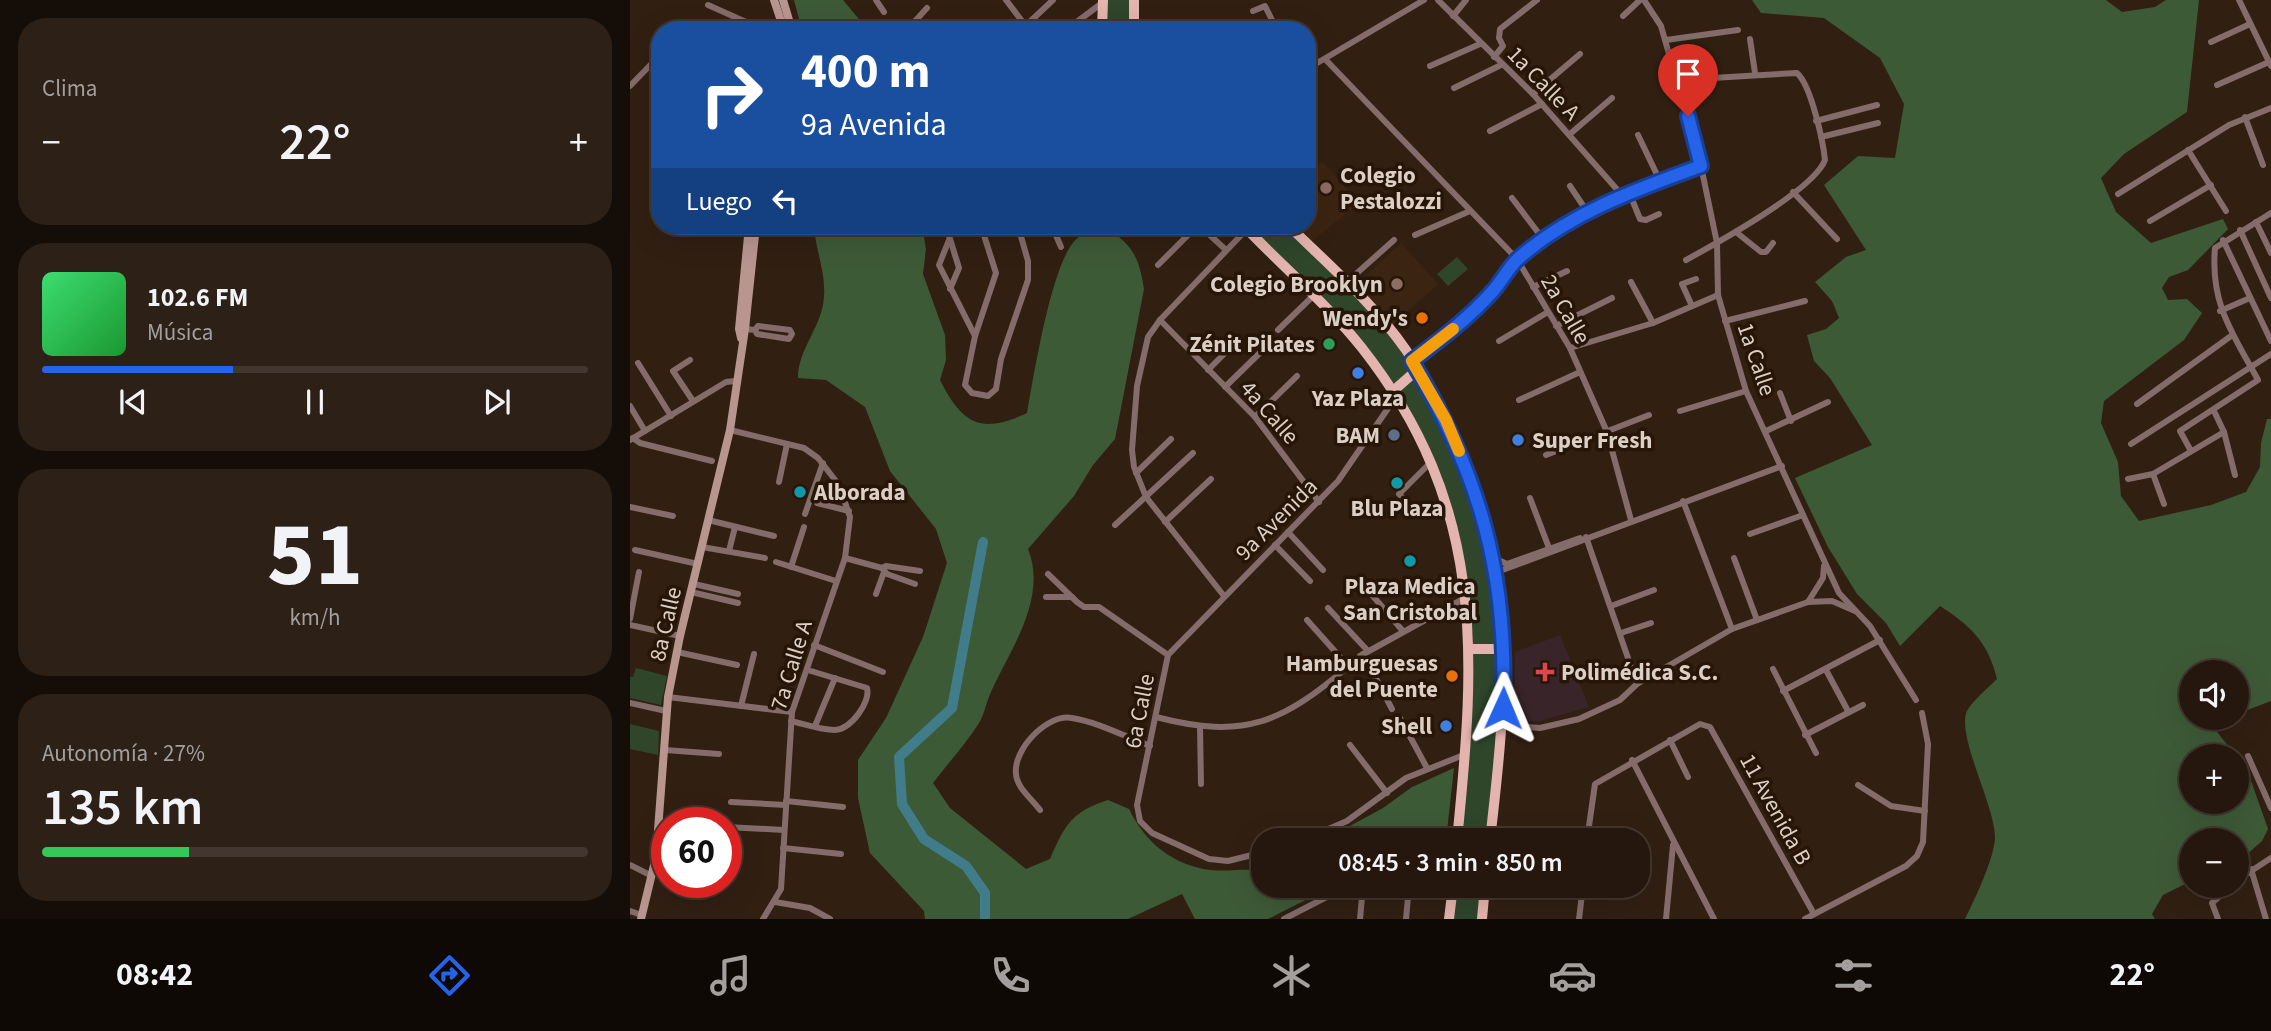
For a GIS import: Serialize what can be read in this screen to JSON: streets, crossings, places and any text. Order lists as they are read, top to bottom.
{
  "streets": {
    "street": [
      "1a Calle A",
      "2a Calle",
      "1a Calle",
      "4a Calle",
      "9a Avenida",
      "8a Calle",
      "7a Calle A",
      "6a Calle",
      "11 Avenida B"
    ]
  },
  "crossings": [
    ["4a Calle", "9a Avenida"],
    ["9a Avenida", "6a Calle"]
  ],
  "places": {
    "other": [
      "Colegio Pestalozzi",
      "Colegio Brooklyn",
      "Wendy's",
      "Zénit Pilates",
      "Yaz Plaza",
      "BAM",
      "Super Fresh",
      "Blu Plaza",
      "Alborada",
      "Plaza Medica San Cristobal",
      "Hamburguesas del Puente",
      "Shell"
    ],
    "health": ["Polimédica S.C."]
  },
  "page": {
    "tile": [
      "Clima",
      ["51", "km/h"],
      ["Autonomía · 27%", "135 km"]
    ],
    "turn": ["400 m", "9a Avenida"],
    "heat": ["−", "22°", "+"],
    "then": "Luego",
    "song": ["102.6 FM", "Música"],
    "map_buttons": ["+", "−"],
    "limit": "60",
    "trip": "08:45 · 3 min · 850 m",
    "tabs": ["08:42", "22°"]
  }
}
